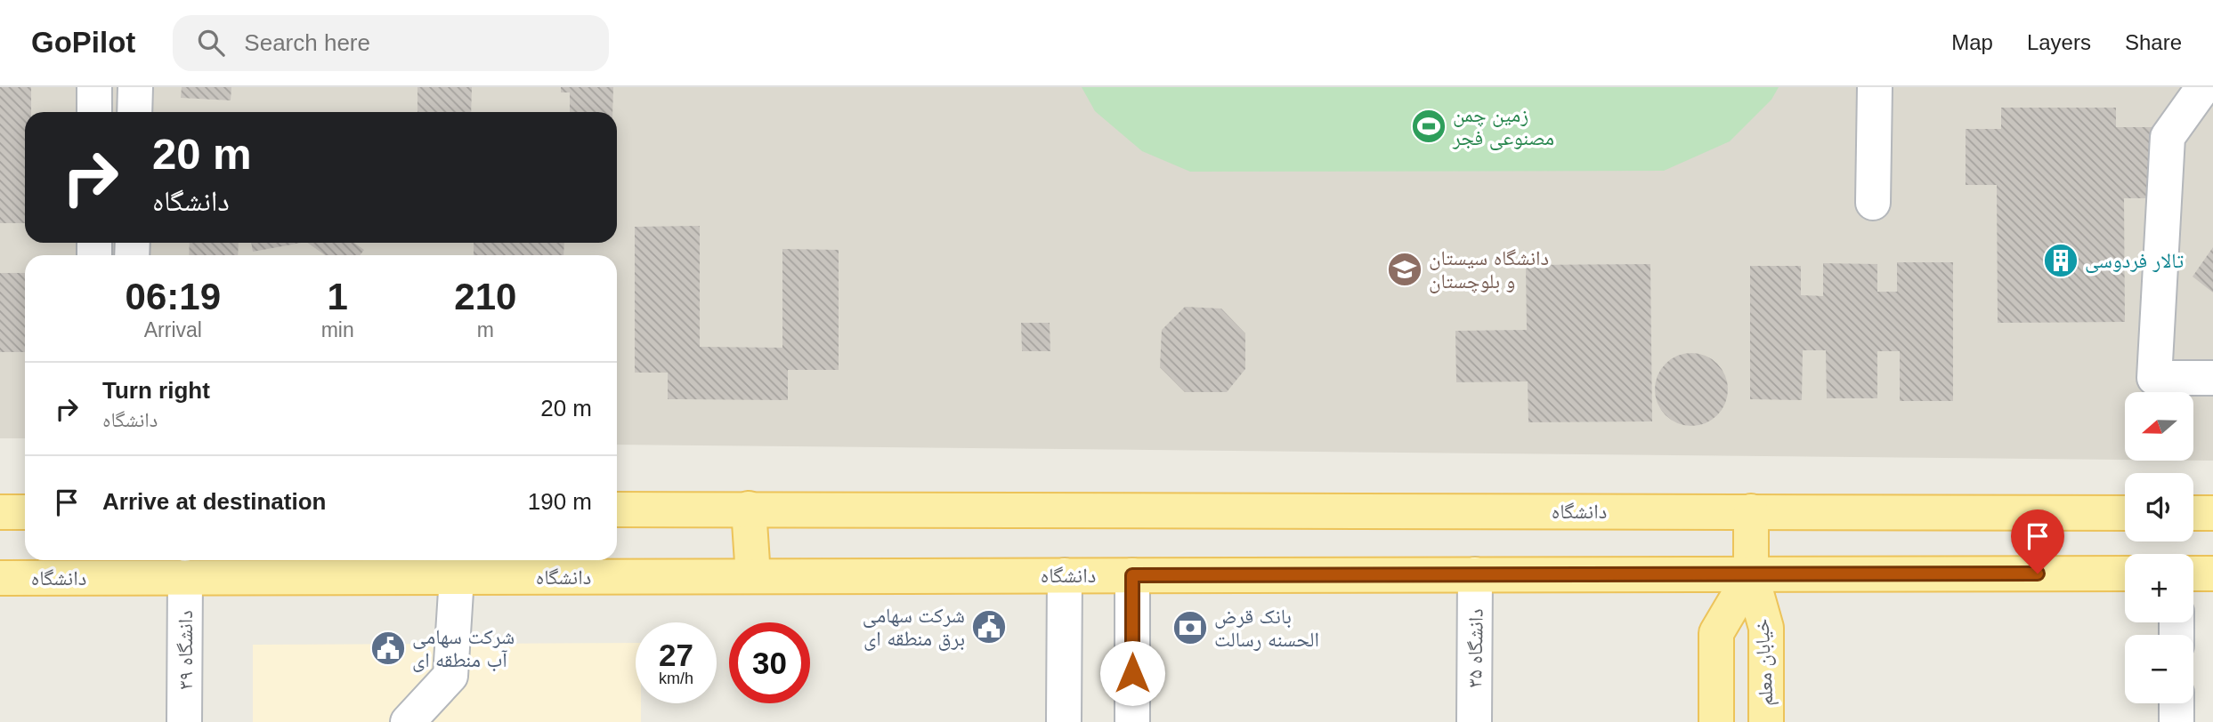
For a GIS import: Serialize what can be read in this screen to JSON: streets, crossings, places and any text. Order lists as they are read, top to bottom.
{
  "streets": {
    "main road": ["دانشگاه", "خیابان معلم"],
    "street": ["دانشگاه ۳۵", "دانشگاه ۳۹"]
  },
  "crossings": [
    ["دانشگاه", "دانشگاه ۳۵"],
    ["دانشگاه", "دانشگاه ۳۹"],
    ["دانشگاه", "خیابان معلم"]
  ],
  "places": {
    "sports": ["زمین چمن مصنوعی فجر"],
    "building": ["تالار فردوسی"],
    "school or university": ["دانشگاه سیستان و بلوچستان"],
    "public building": ["شرکت سهامی برق منطقه ای", "شرکت سهامی آب منطقه ای"],
    "bank": ["بانک قرض الحسنه رسالت"]
  },
  "north": "left",
  "page": {
    "header": "GoPilot",
    "search": "Search here",
    "nav": ["Map", "Layers", "Share"],
    "turn": ["20 m", "دانشگاه"],
    "eta": [
      "06:19",
      "Arrival",
      "1",
      "min",
      "210",
      "m"
    ],
    "list": [
      {
        "name": "Turn right",
        "note": "دانشگاه",
        "value": "20 m"
      },
      {
        "name": "Arrive at destination",
        "value": "190 m"
      }
    ],
    "map_buttons": ["+", "−"],
    "speed": "27 km/h",
    "limit": "30"
  }
}
